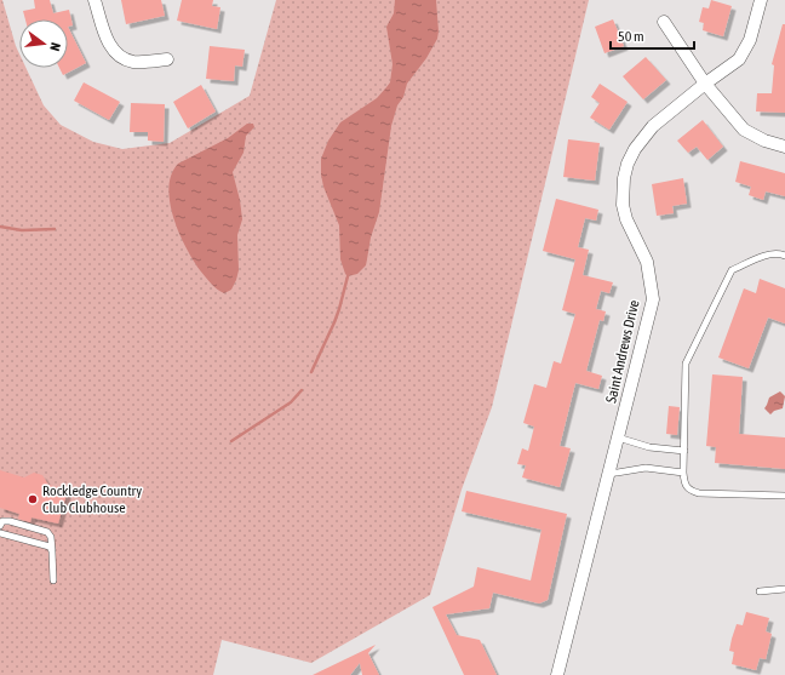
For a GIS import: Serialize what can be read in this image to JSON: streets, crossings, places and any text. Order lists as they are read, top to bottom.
{
  "streets": {
    "street": ["Saint Andrews Drive"]
  },
  "places": ["Rockledge Country Club Clubhouse"],
  "scale_bar": "50 m",
  "north": "right"
}
